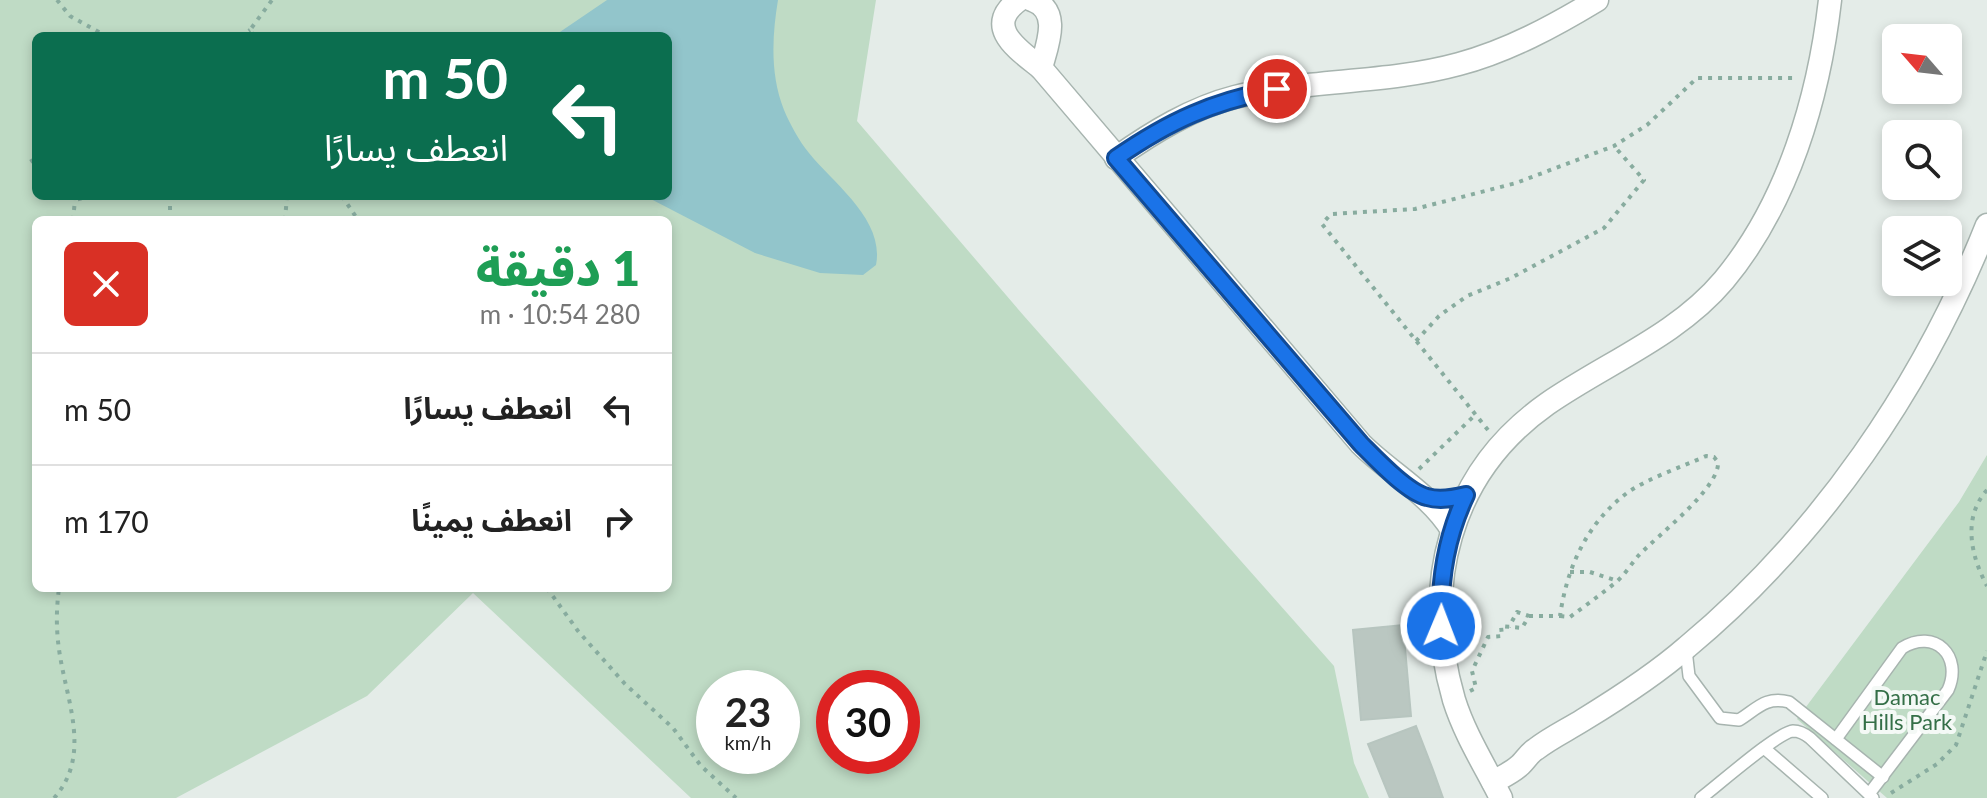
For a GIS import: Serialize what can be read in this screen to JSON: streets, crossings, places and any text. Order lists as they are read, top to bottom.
{
  "parks": ["Damac Hills Park"],
  "north": "top left",
  "page": {
    "turn": ["50 m", "انعطف يسارًا"],
    "heading": ["1 دقيقة", "280 m · 10:54"],
    "list": [
      {
        "name": "انعطف يسارًا",
        "value": "50 m"
      },
      {
        "name": "انعطف يمينًا",
        "value": "170 m"
      }
    ],
    "speed": "23 km/h",
    "limit": "30"
  }
}
